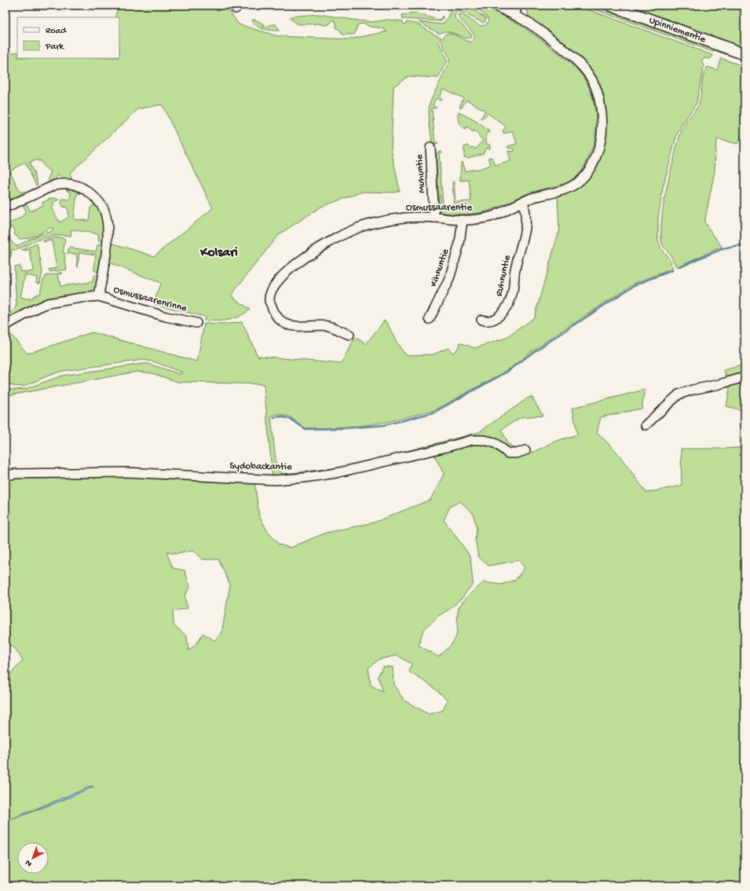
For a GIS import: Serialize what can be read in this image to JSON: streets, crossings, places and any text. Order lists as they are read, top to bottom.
{
  "streets": {
    "main road": ["Upinniementie"],
    "street": [
      "Muhuntie",
      "Osmussaarentie",
      "Kihnuntie",
      "Ruhnuntie",
      "Osmussaarenrinne",
      "Sydobackantie"
    ]
  },
  "crossings": [
    ["Muhuntie", "Osmussaarentie"],
    ["Osmussaarentie", "Kihnuntie"],
    ["Osmussaarentie", "Ruhnuntie"]
  ],
  "districts": ["Kolsari"],
  "legend": ["Road", "Park"],
  "north": "bottom left"
}
